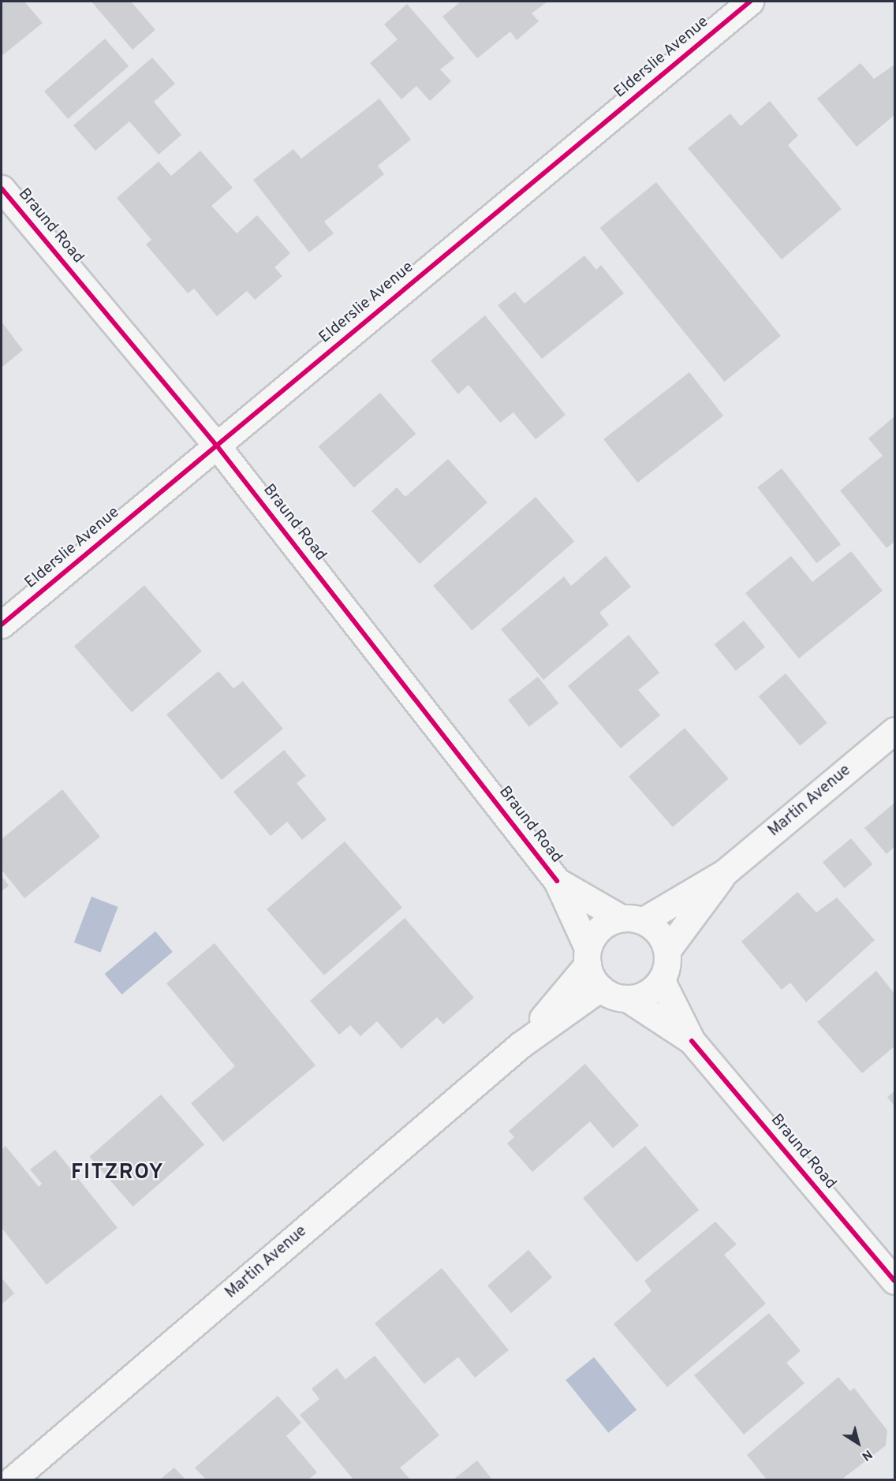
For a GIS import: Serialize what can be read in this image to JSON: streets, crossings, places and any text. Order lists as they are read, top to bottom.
{
  "streets": {
    "street": ["Elderslie Avenue", "Braund Road", "Martin Avenue"]
  },
  "crossings": [
    ["Elderslie Avenue", "Braund Road"],
    ["Braund Road", "Martin Avenue"]
  ],
  "districts": ["FITZROY"],
  "north": "bottom right"
}
